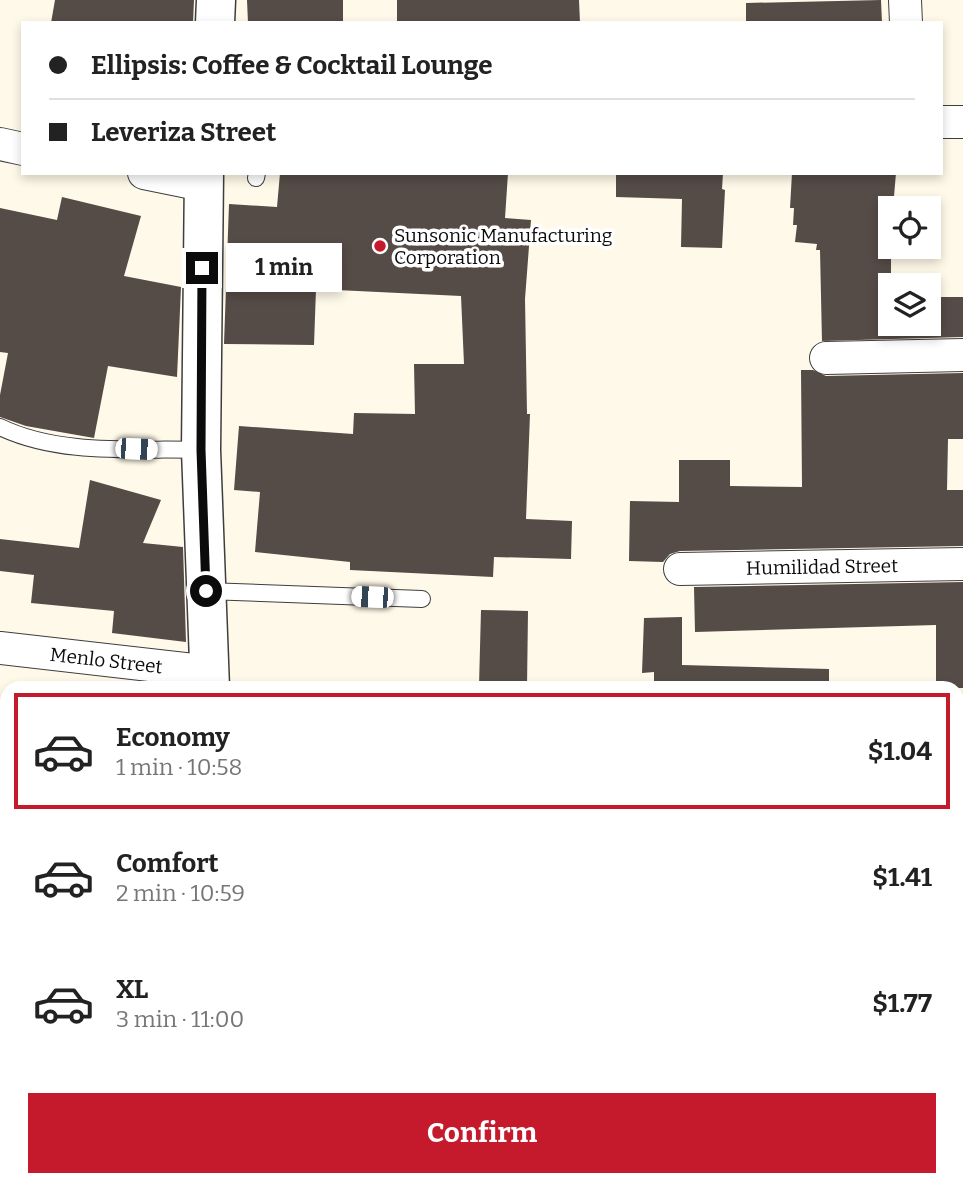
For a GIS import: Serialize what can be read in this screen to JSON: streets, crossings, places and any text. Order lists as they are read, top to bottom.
{
  "streets": {
    "street": ["Humilidad Street", "Menlo Street"]
  },
  "places": ["Sunsonic Manufacturing Corporation"],
  "page": {
    "banner": ["Ellipsis: Coffee & Cocktail Lounge", "Leveriza Street"],
    "bubble": "1 min",
    "list": [
      {
        "name": "Economy",
        "note": "1 min · 10:58",
        "value": "$1.04"
      },
      {
        "name": "Comfort",
        "note": "2 min · 10:59",
        "value": "$1.41"
      },
      {
        "name": "XL",
        "note": "3 min · 11:00",
        "value": "$1.77"
      }
    ],
    "buttons": "Confirm"
  }
}
